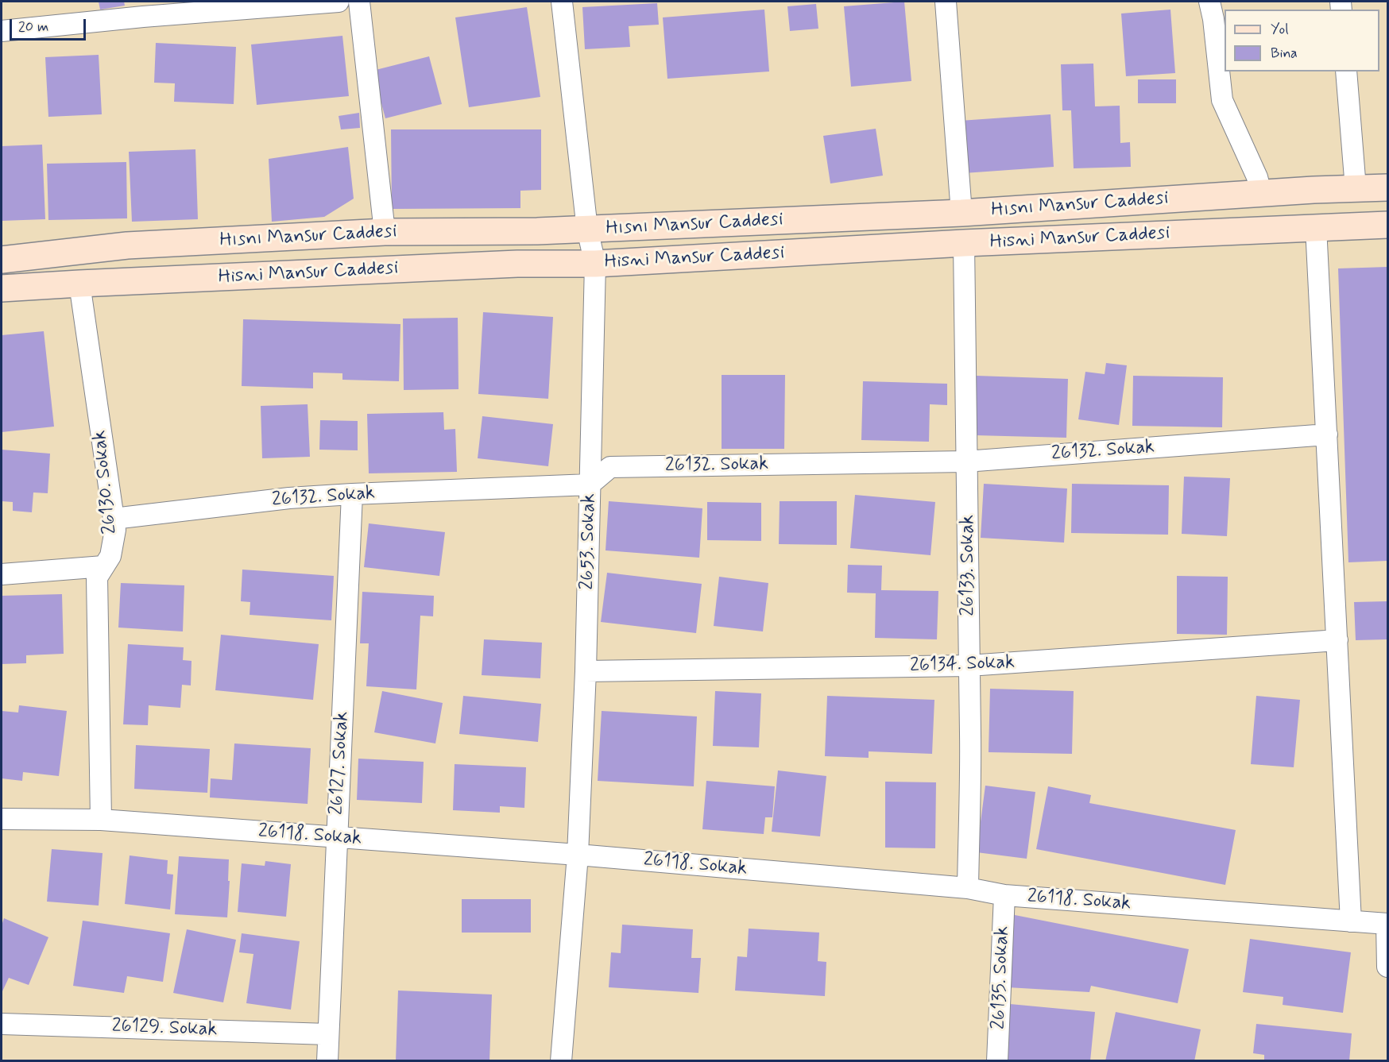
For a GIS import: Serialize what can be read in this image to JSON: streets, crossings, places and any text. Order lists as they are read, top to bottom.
{
  "streets": {
    "main road": ["Hısnı Mansur Caddesi", "Hisni Mansur Caddesi"],
    "street": [
      "26132. Sokak",
      "26130. Sokak",
      "2653. Sokak",
      "26133. Sokak",
      "26134. Sokak",
      "26127. Sokak",
      "26118. Sokak",
      "26135. Sokak",
      "26129. Sokak"
    ]
  },
  "crossings": [
    ["Hısnı Mansur Caddesi", "2653. Sokak"],
    ["Hisni Mansur Caddesi", "26130. Sokak"],
    ["Hisni Mansur Caddesi", "2653. Sokak"],
    ["Hisni Mansur Caddesi", "26133. Sokak"],
    ["26132. Sokak", "26130. Sokak"],
    ["26132. Sokak", "2653. Sokak"],
    ["26132. Sokak", "26133. Sokak"],
    ["26132. Sokak", "26127. Sokak"],
    ["26130. Sokak", "26118. Sokak"],
    ["2653. Sokak", "26134. Sokak"],
    ["2653. Sokak", "26118. Sokak"],
    ["26133. Sokak", "26134. Sokak"],
    ["26133. Sokak", "26118. Sokak"],
    ["26127. Sokak", "26118. Sokak"],
    ["26127. Sokak", "26129. Sokak"],
    ["26118. Sokak", "26135. Sokak"]
  ],
  "legend": ["Yol", "Bina"],
  "scale_bar": "20 m"
}
